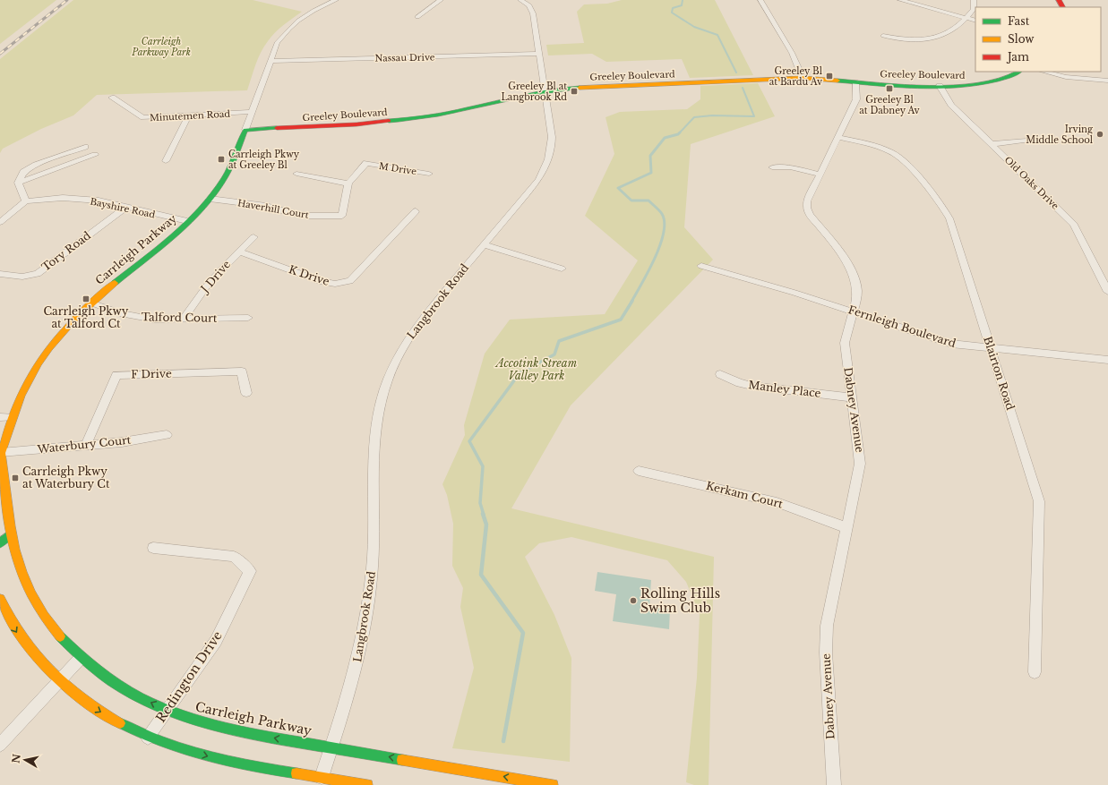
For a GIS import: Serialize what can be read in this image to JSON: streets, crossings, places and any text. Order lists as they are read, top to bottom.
{
  "streets": {
    "street": [
      "Nassau Drive",
      "Greeley Boulevard",
      "Minutemen Road",
      "M Drive",
      "Old Oaks Drive",
      "Bayshire Road",
      "Haverhill Court",
      "Carrleigh Parkway",
      "Tory Road",
      "K Drive",
      "J Drive",
      "Langbrook Road",
      "Talford Court",
      "Fernleigh Boulevard",
      "Blairton Road",
      "F Drive",
      "Manley Place",
      "Dabney Avenue",
      "Waterbury Court",
      "Kerkam Court",
      "Redington Drive"
    ]
  },
  "crossings": [
    ["Nassau Drive", "Carrleigh Parkway"],
    ["Nassau Drive", "Langbrook Road"],
    ["Greeley Boulevard", "Old Oaks Drive"],
    ["Greeley Boulevard", "Carrleigh Parkway"],
    ["Greeley Boulevard", "Langbrook Road"],
    ["Greeley Boulevard", "Dabney Avenue"],
    ["Minutemen Road", "Carrleigh Parkway"],
    ["M Drive", "Haverhill Court"],
    ["Bayshire Road", "Carrleigh Parkway"],
    ["Bayshire Road", "Tory Road"],
    ["Haverhill Court", "Carrleigh Parkway"],
    ["Carrleigh Parkway", "Langbrook Road"],
    ["Carrleigh Parkway", "Talford Court"],
    ["Carrleigh Parkway", "Waterbury Court"],
    ["Carrleigh Parkway", "Redington Drive"],
    ["K Drive", "J Drive"],
    ["J Drive", "Talford Court"],
    ["Fernleigh Boulevard", "Blairton Road"],
    ["Fernleigh Boulevard", "Dabney Avenue"],
    ["Blairton Road", "Dabney Avenue"],
    ["F Drive", "Waterbury Court"],
    ["Manley Place", "Dabney Avenue"],
    ["Dabney Avenue", "Kerkam Court"]
  ],
  "parks": ["Carrleigh Parkway Park", "Accotink Stream Valley Park"],
  "places": {
    "transit": [
      "Greeley Bl at Bardu Av",
      "Greeley Bl at Dabney Av",
      "Greeley Bl at Langbrook Rd",
      "Carrleigh Pkwy at Greeley Bl",
      "Carrleigh Pkwy at Talford Ct",
      "Carrleigh Pkwy at Waterbury Ct"
    ],
    "other": ["Irving Middle School", "Rolling Hills Swim Club"]
  },
  "legend": ["Fast", "Slow", "Jam"],
  "north": "left"
}
